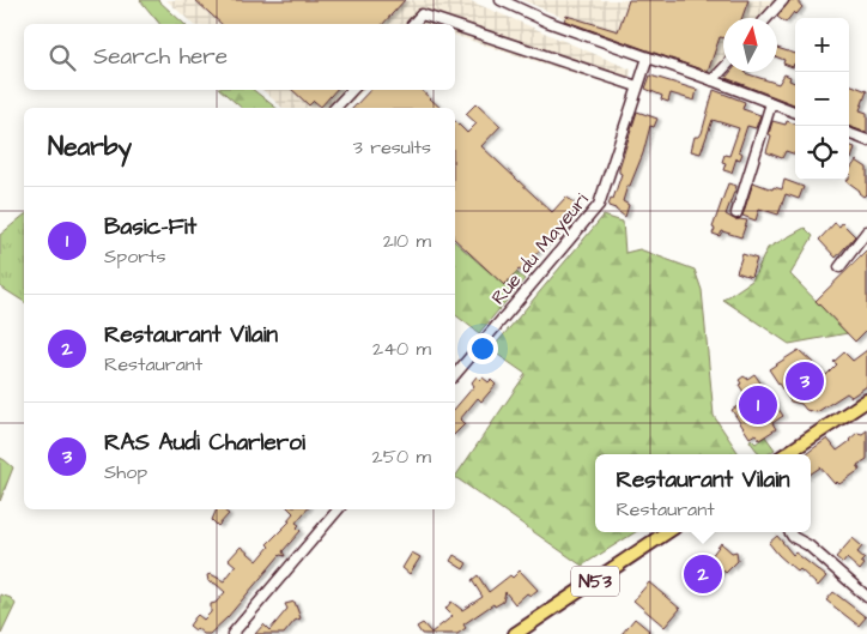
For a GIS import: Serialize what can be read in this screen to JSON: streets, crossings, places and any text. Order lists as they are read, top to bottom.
{
  "streets": {
    "main road": ["N53"],
    "street": ["Rue du Mayeuri"]
  },
  "north": "top",
  "page": {
    "map_buttons": ["+", "−"],
    "search": "Search here",
    "heading": ["Nearby", "3 results"],
    "list": [
      {
        "mark": "1",
        "name": "Basic-Fit",
        "note": "Sports",
        "value": "210 m"
      },
      {
        "mark": "2",
        "name": "Restaurant Vilain",
        "note": "Restaurant",
        "value": "240 m"
      },
      {
        "mark": "3",
        "name": "RAS Audi Charleroi",
        "note": "Shop",
        "value": "250 m"
      }
    ],
    "pins": ["3", "1", "2"],
    "popup": ["Restaurant Vilain", "Restaurant"]
  }
}
